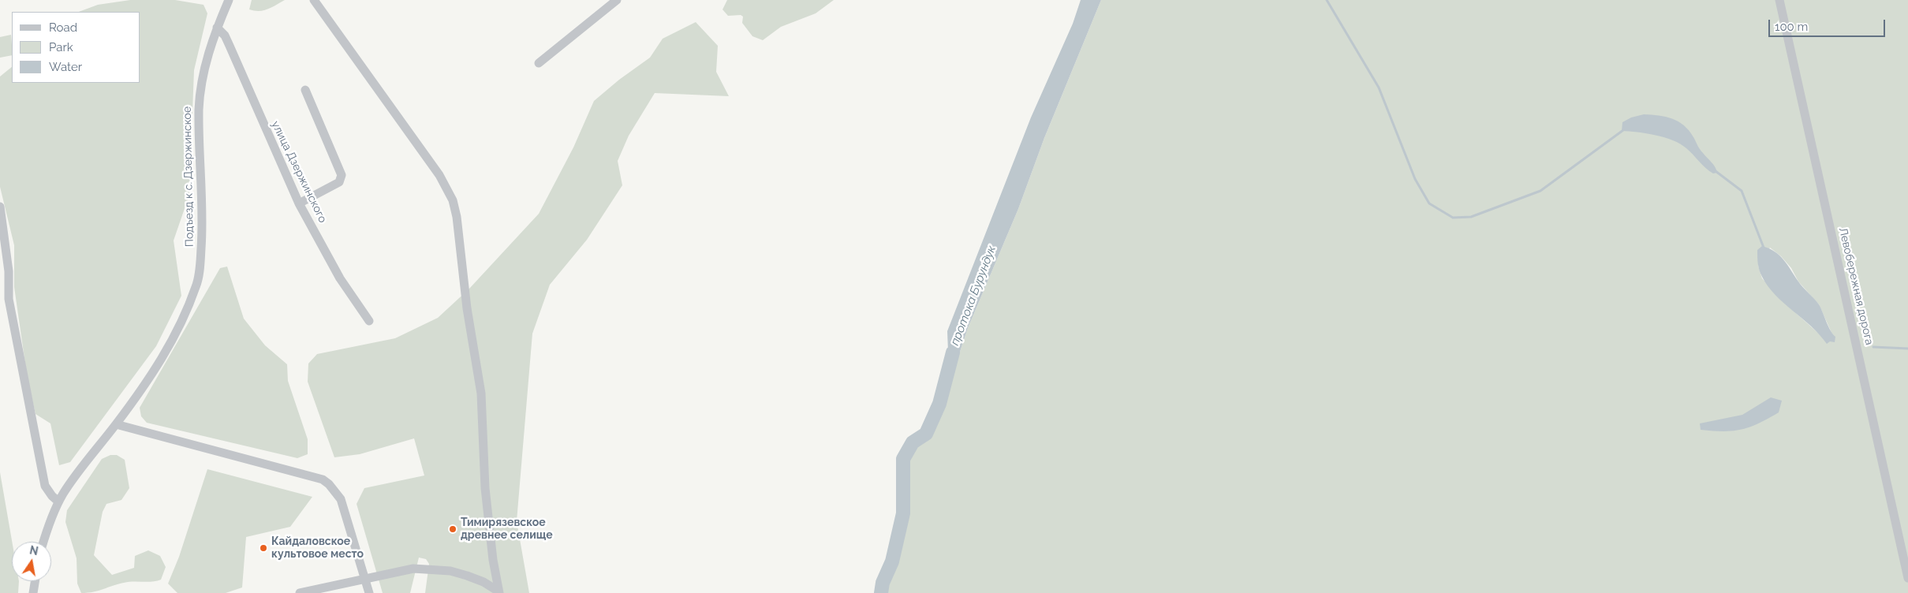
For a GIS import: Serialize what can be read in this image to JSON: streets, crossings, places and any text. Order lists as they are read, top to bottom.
{
  "streets": {
    "street": ["улица Дзержинского", "Подъезд к с. Дзержинское", "Левобережная дорога"]
  },
  "crossings": [
    ["улица Дзержинского", "Подъезд к с. Дзержинское"]
  ],
  "water": ["протока Бурундук"],
  "places": ["Тимирязевское древнее селище", "Кайдаловское культовое место"],
  "legend": ["Road", "Park", "Water"],
  "scale_bar": "100 m",
  "north": "top"
}
